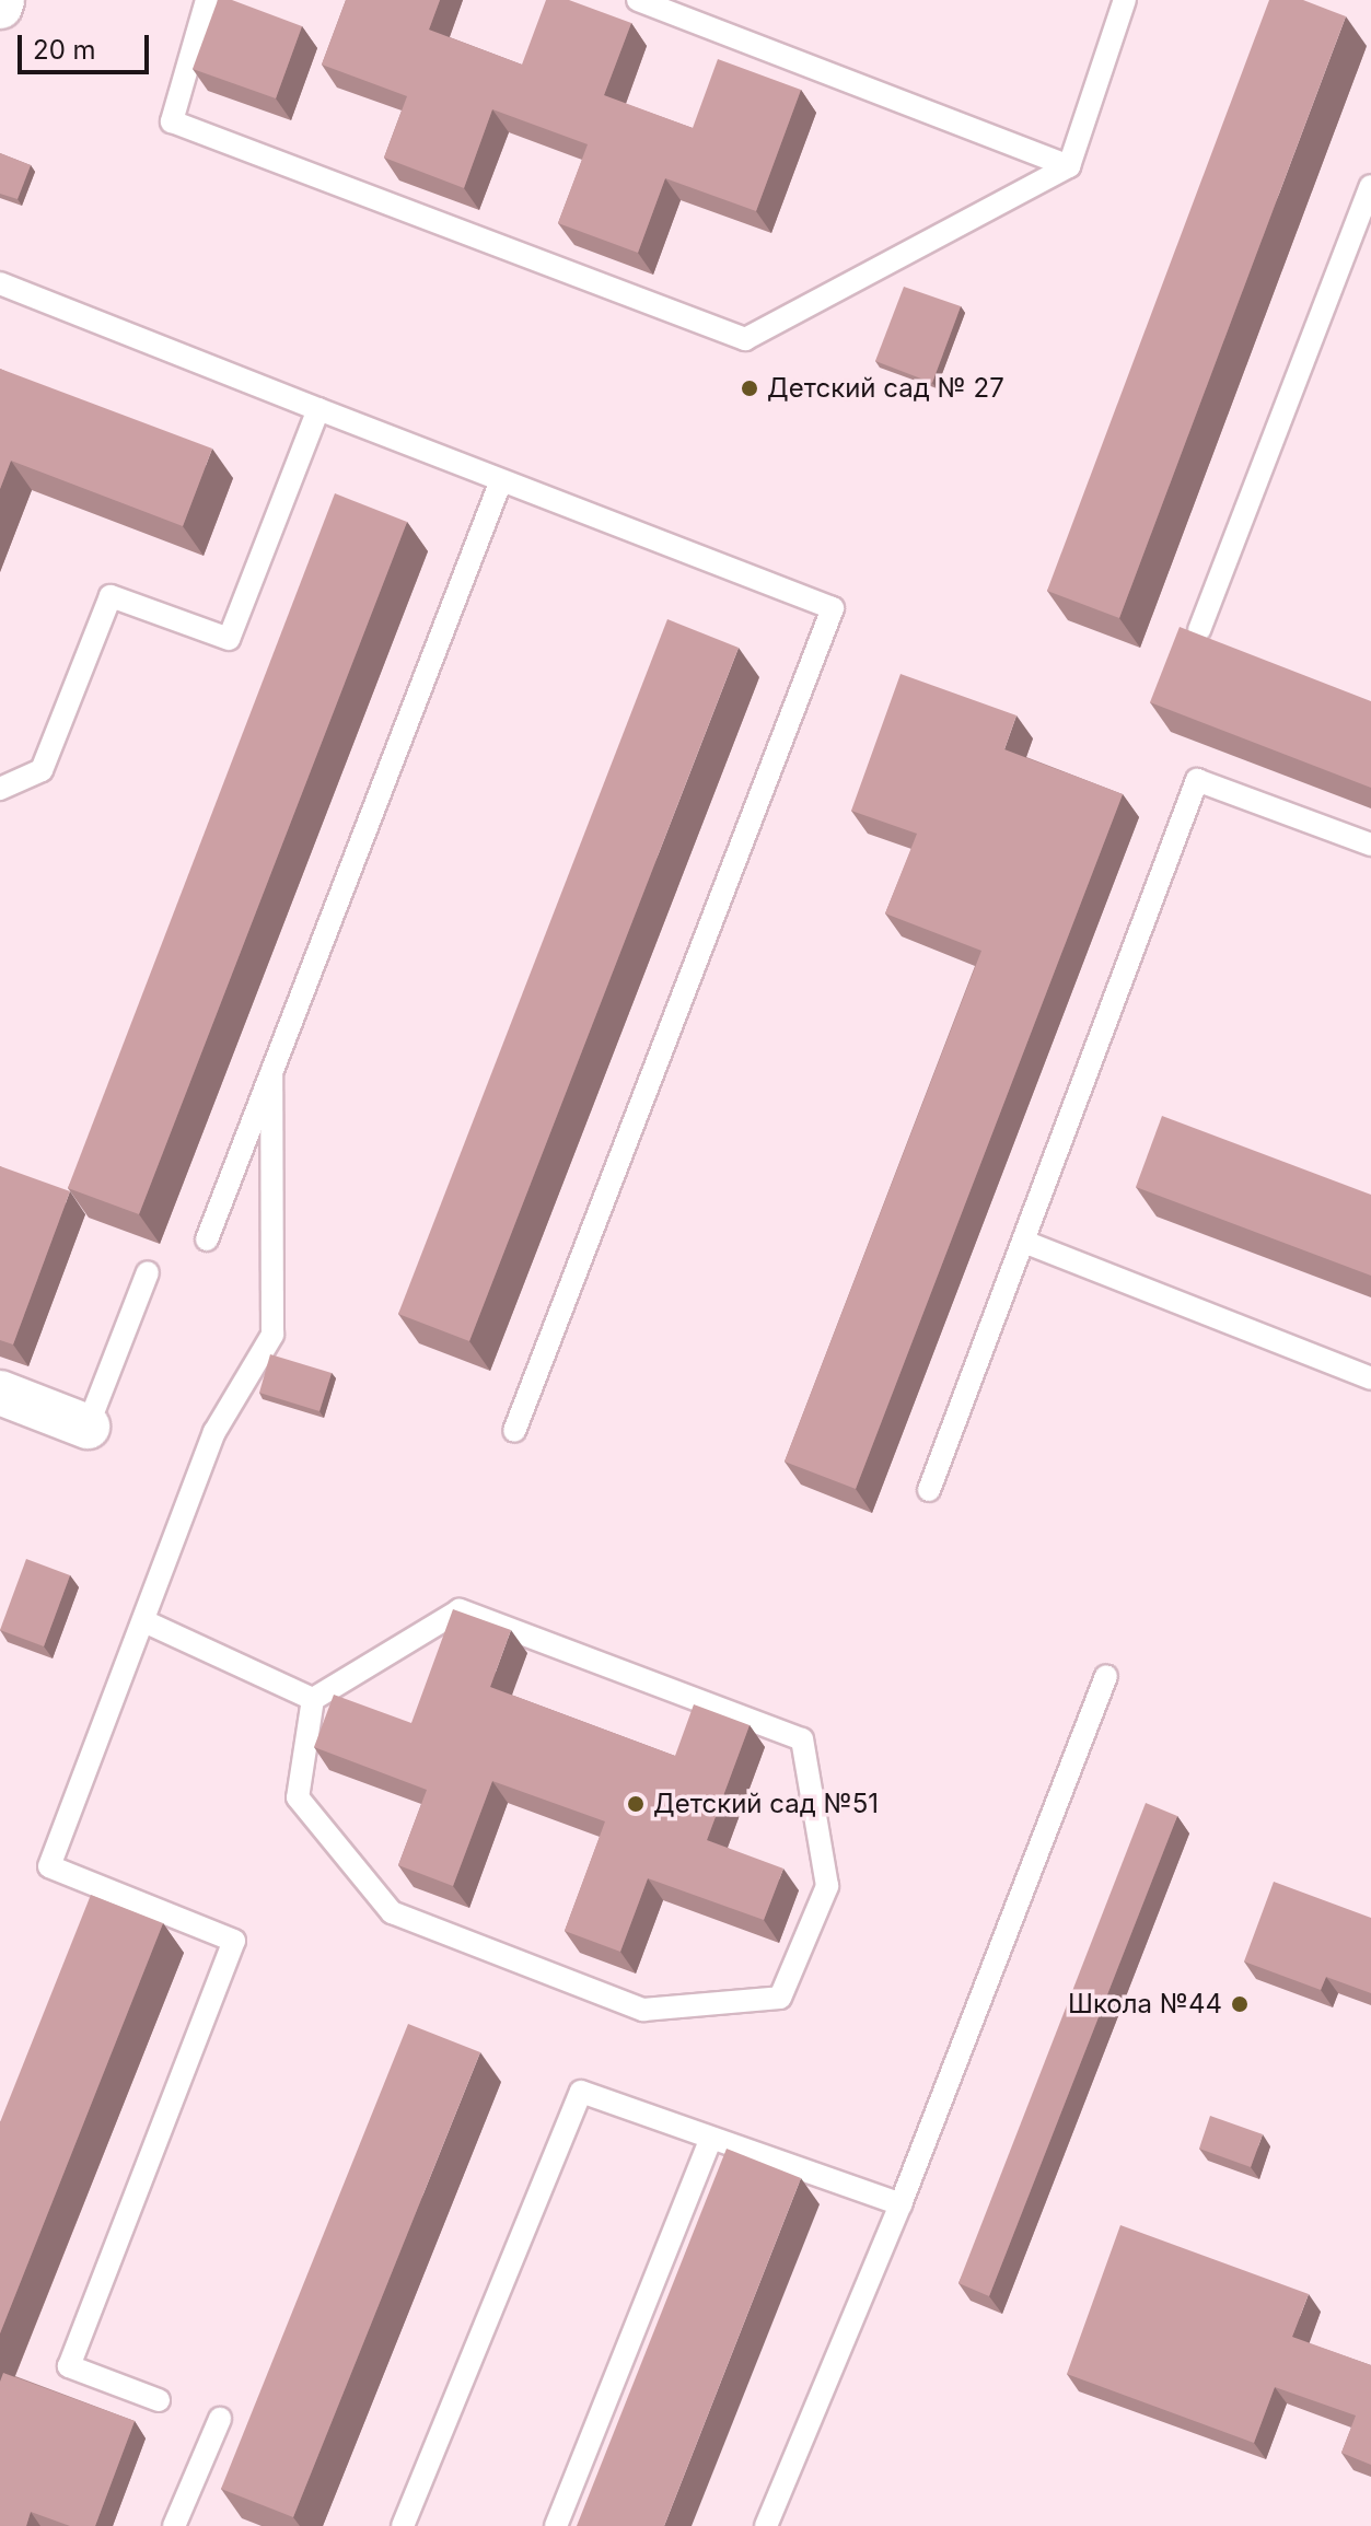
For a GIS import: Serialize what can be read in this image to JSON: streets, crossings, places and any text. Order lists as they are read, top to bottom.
{
  "places": ["Детский сад № 27", "Детский сад №51", "Школа №44"],
  "scale_bar": "20 m"
}
